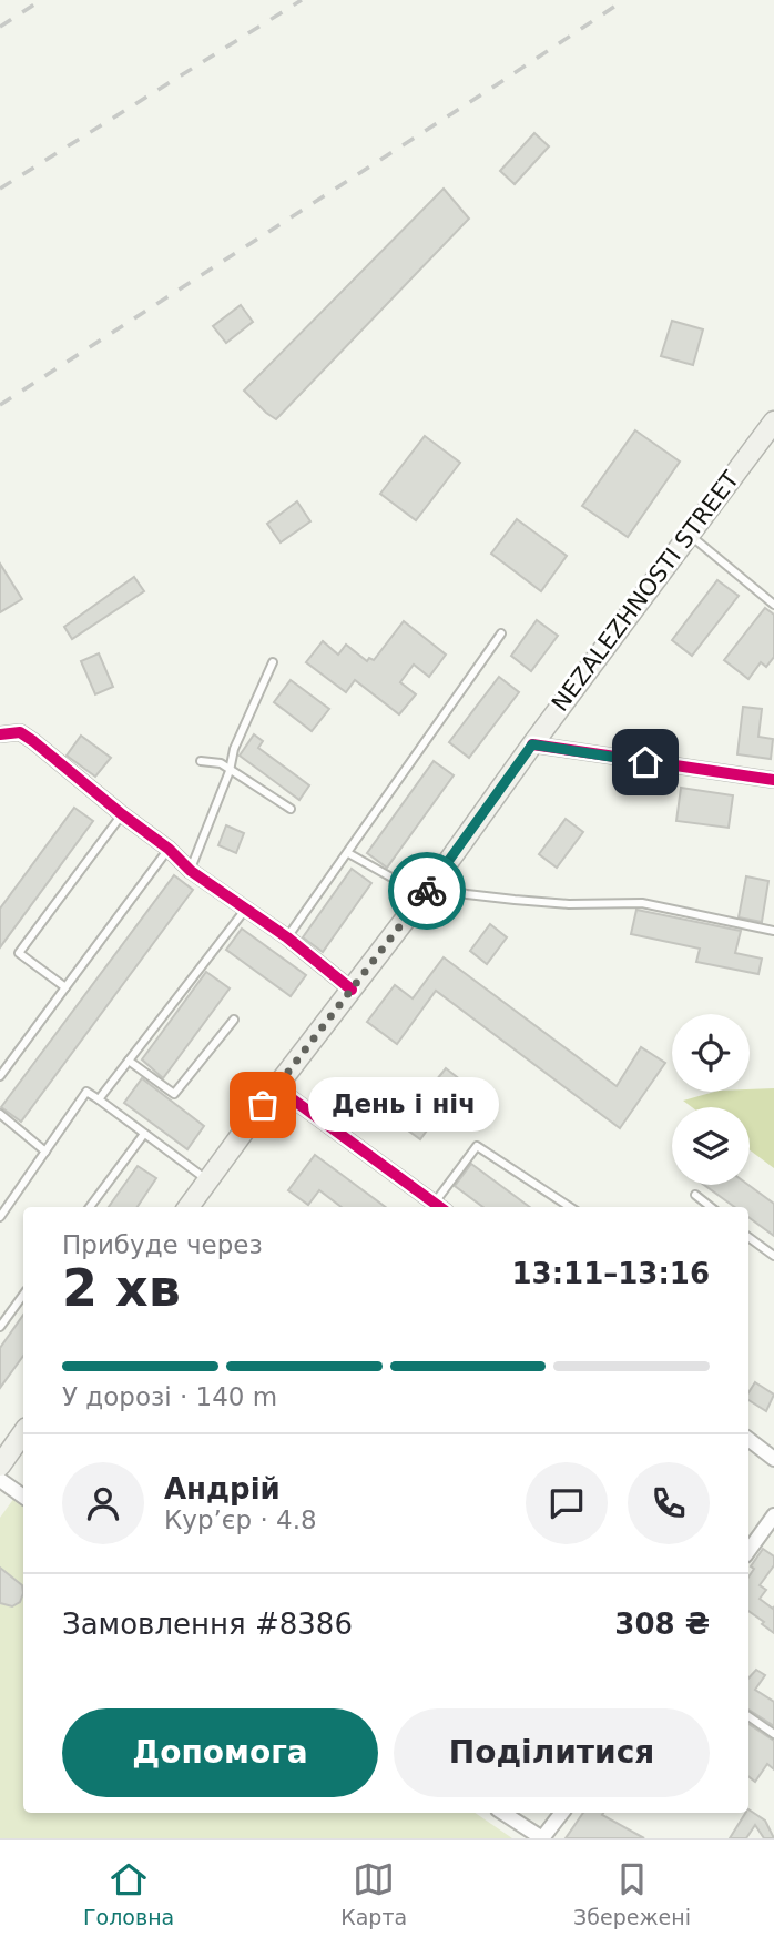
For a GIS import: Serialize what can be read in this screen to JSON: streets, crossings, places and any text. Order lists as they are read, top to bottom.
{
  "streets": {
    "main road": ["NEZALEZHNOSTI STREET"]
  },
  "places": ["День і ніч"],
  "page": {
    "bubble": "День і ніч",
    "heading": ["2 хв", "Прибуде через", "13:11–13:16"],
    "panel": [
      "Андрій",
      "Кур’єр · 4.8",
      "Замовлення #8386",
      "308 ₴"
    ],
    "bar": "У дорозі · 140 m",
    "buttons": ["Допомога", "Поділитися"],
    "tabs": ["Головна", "Карта", "Збережені"]
  }
}
